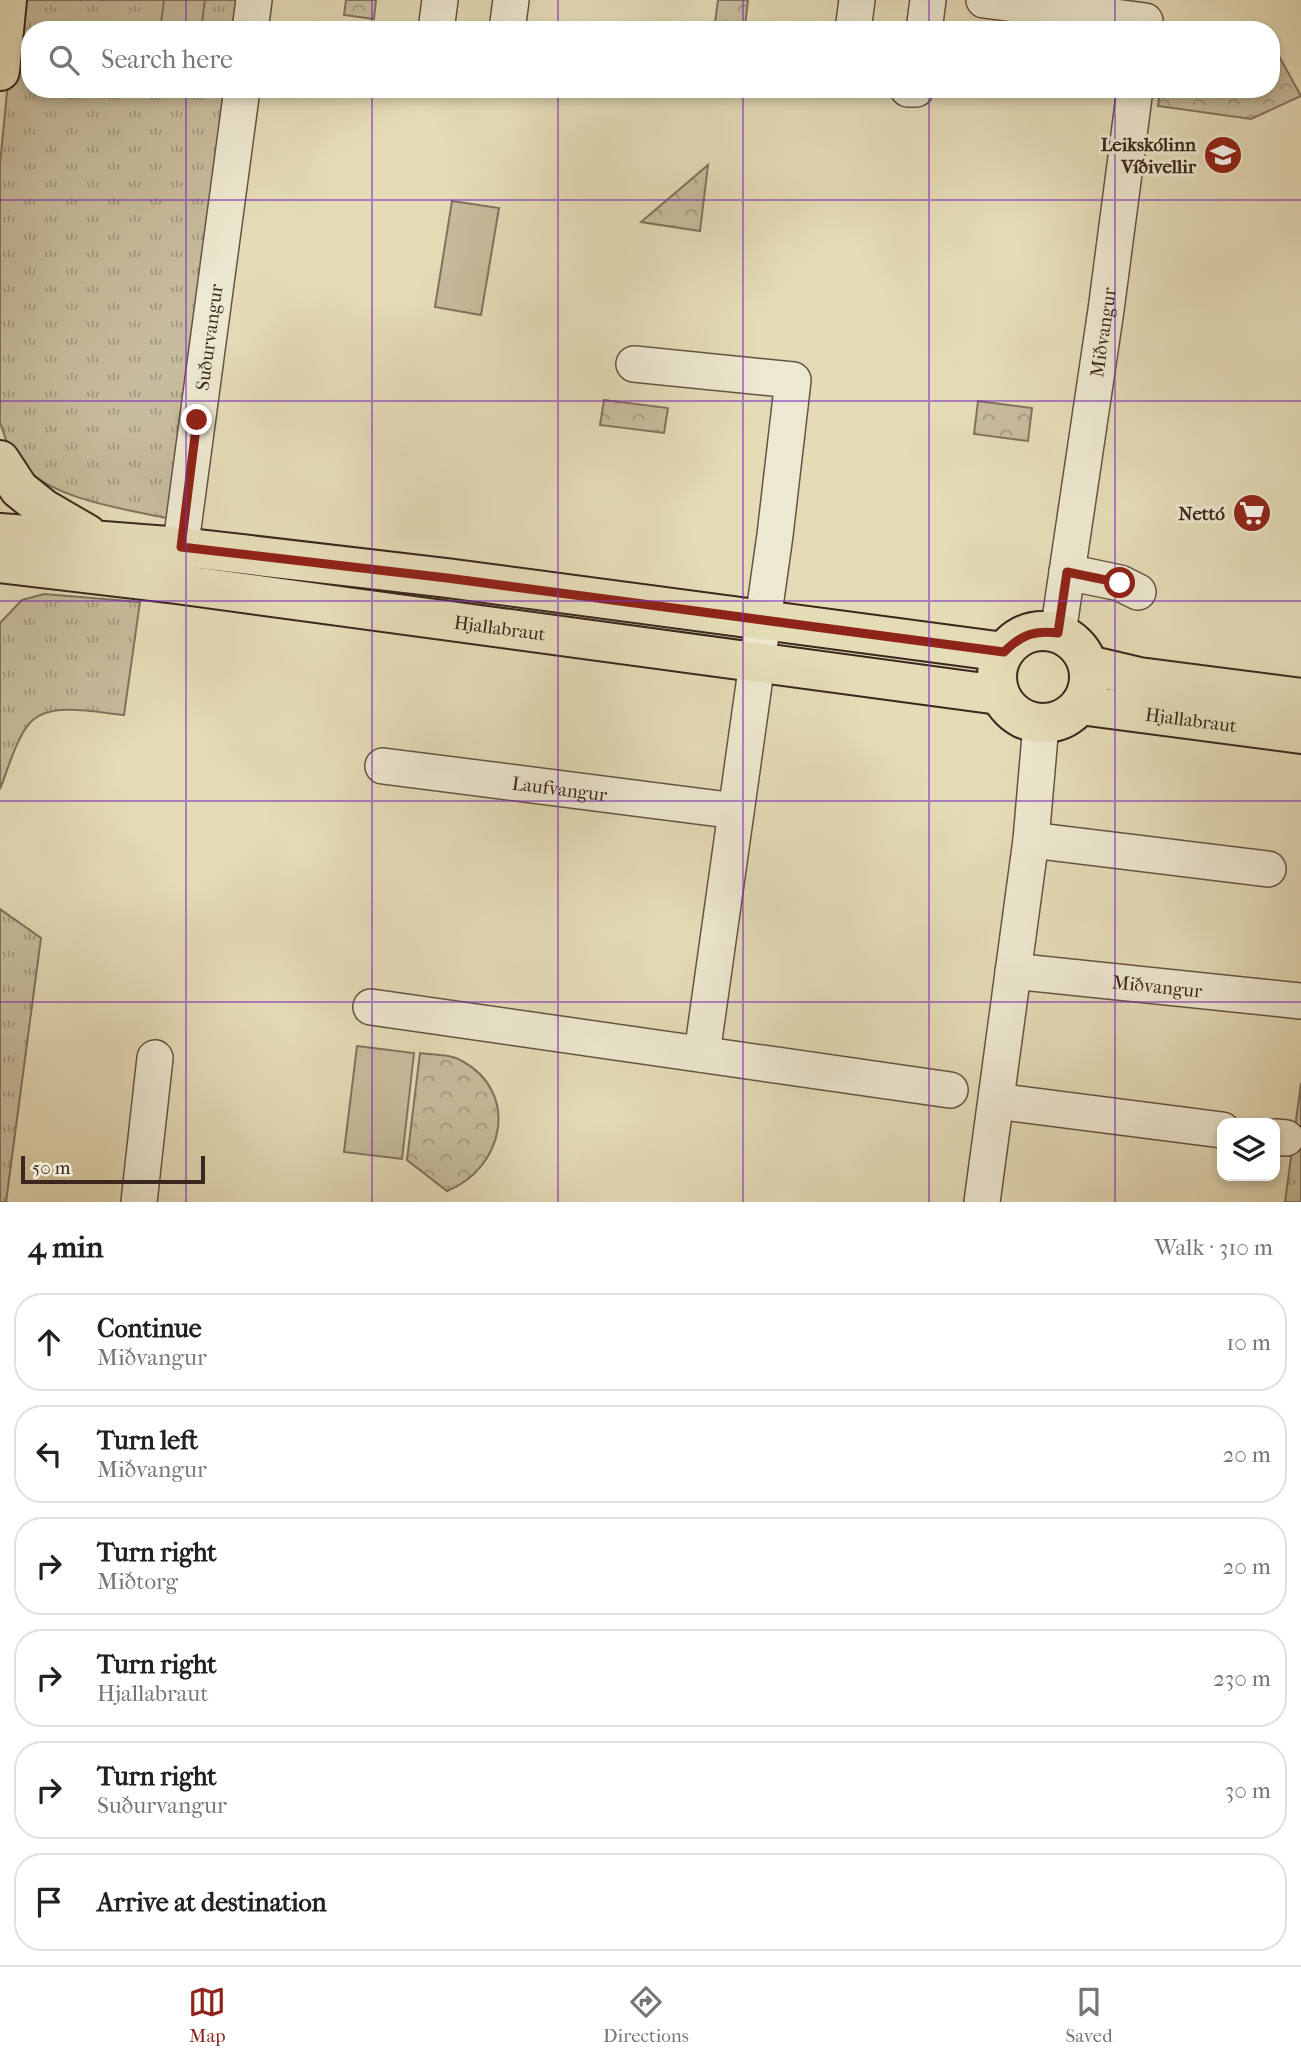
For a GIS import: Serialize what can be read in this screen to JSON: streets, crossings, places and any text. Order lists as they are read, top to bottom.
{
  "streets": {
    "main road": ["Hjallabraut"],
    "street": ["Miðvangur", "Suðurvangur", "Laufvangur"]
  },
  "crossings": [
    ["Miðvangur", "Hjallabraut"],
    ["Suðurvangur", "Hjallabraut"]
  ],
  "places": {
    "school or university": ["Leikskólinn Víðivellir"],
    "supermarket": ["Nettó"]
  },
  "scale_bar": "50 m",
  "page": {
    "search": "Search here",
    "scale": "50 m",
    "heading": ["4 min", "Walk · 310 m"],
    "list": [
      ["Continue", "Miðvangur", "10 m"],
      ["Turn left", "Miðvangur", "20 m"],
      ["Turn right", "Miðtorg", "20 m"],
      ["Turn right", "Hjallabraut", "230 m"],
      ["Turn right", "Suðurvangur", "30 m"],
      "Arrive at destination"
    ],
    "nav": ["Map", "Directions", "Saved"]
  }
}
